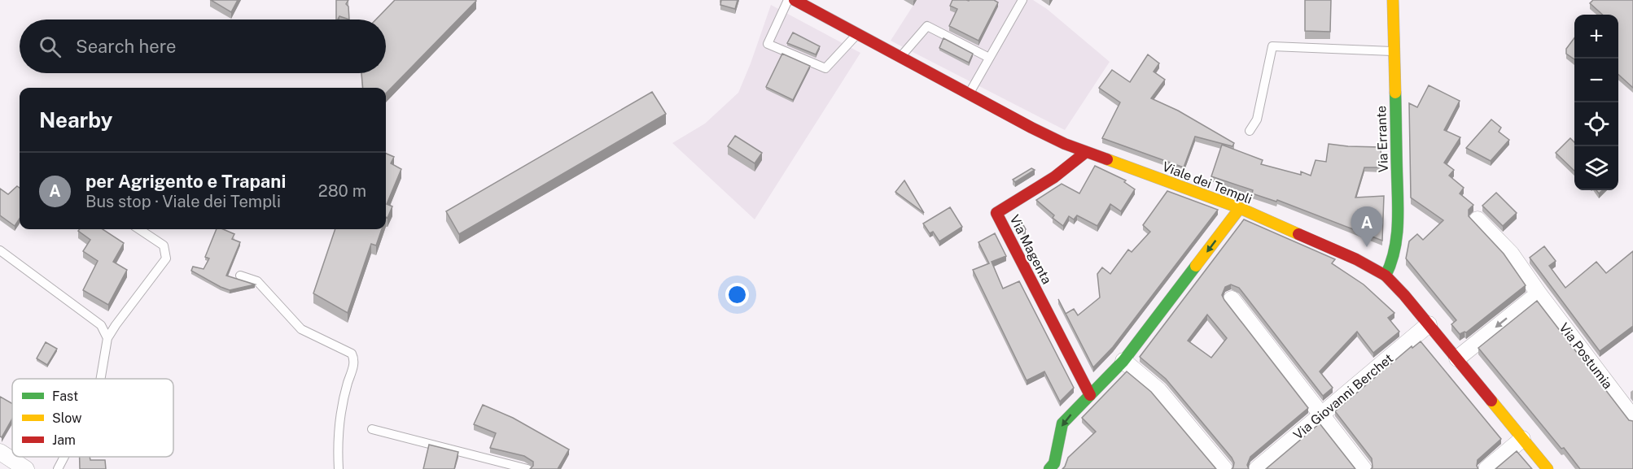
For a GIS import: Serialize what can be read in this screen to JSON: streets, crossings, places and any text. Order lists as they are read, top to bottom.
{
  "streets": {
    "street": [
      "Via Errante",
      "Viale dei Templi",
      "Via Magenta",
      "Via Postumia",
      "Via Giovanni Berchet"
    ]
  },
  "crossings": [
    ["Via Errante", "Viale dei Templi"],
    ["Viale dei Templi", "Via Magenta"],
    ["Viale dei Templi", "Via Giovanni Berchet"]
  ],
  "legend": ["Fast", "Slow", "Jam"],
  "page": {
    "map_buttons": ["+", "−"],
    "search": "Search here",
    "heading": "Nearby",
    "list": [
      {
        "mark": "A",
        "name": "per Agrigento e Trapani",
        "note": "Bus stop · Viale dei Templi",
        "value": "280 m"
      }
    ],
    "pins": "A"
  }
}
